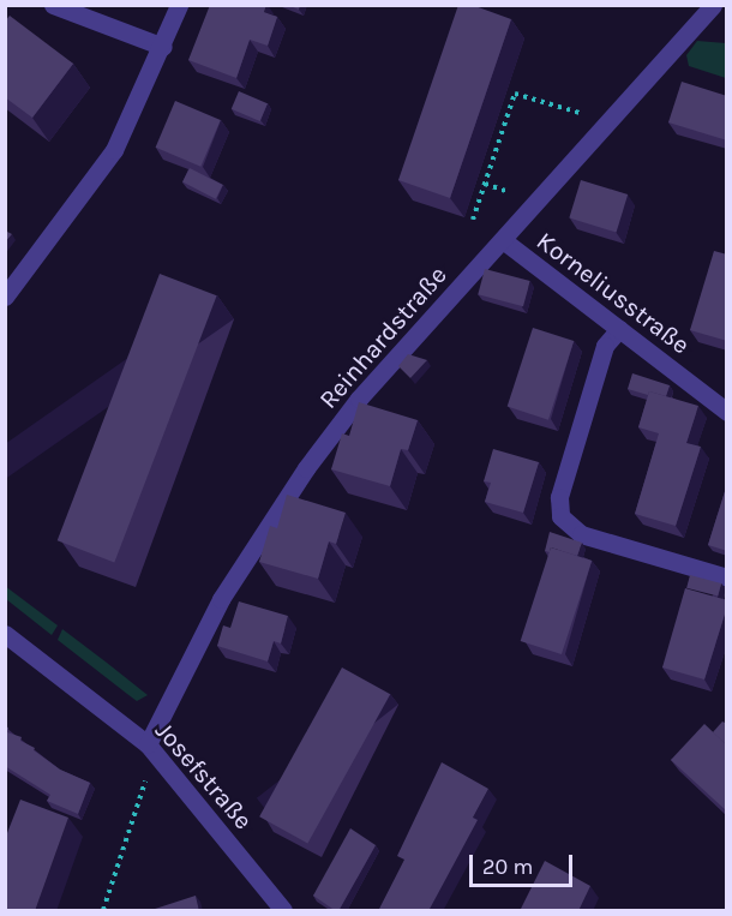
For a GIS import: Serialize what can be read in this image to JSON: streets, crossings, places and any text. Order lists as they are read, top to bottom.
{
  "streets": {
    "street": ["Korneliusstraße", "Reinhardstraße", "Josefstraße"]
  },
  "crossings": [
    ["Korneliusstraße", "Reinhardstraße"],
    ["Reinhardstraße", "Josefstraße"]
  ],
  "scale_bar": "20 m"
}
